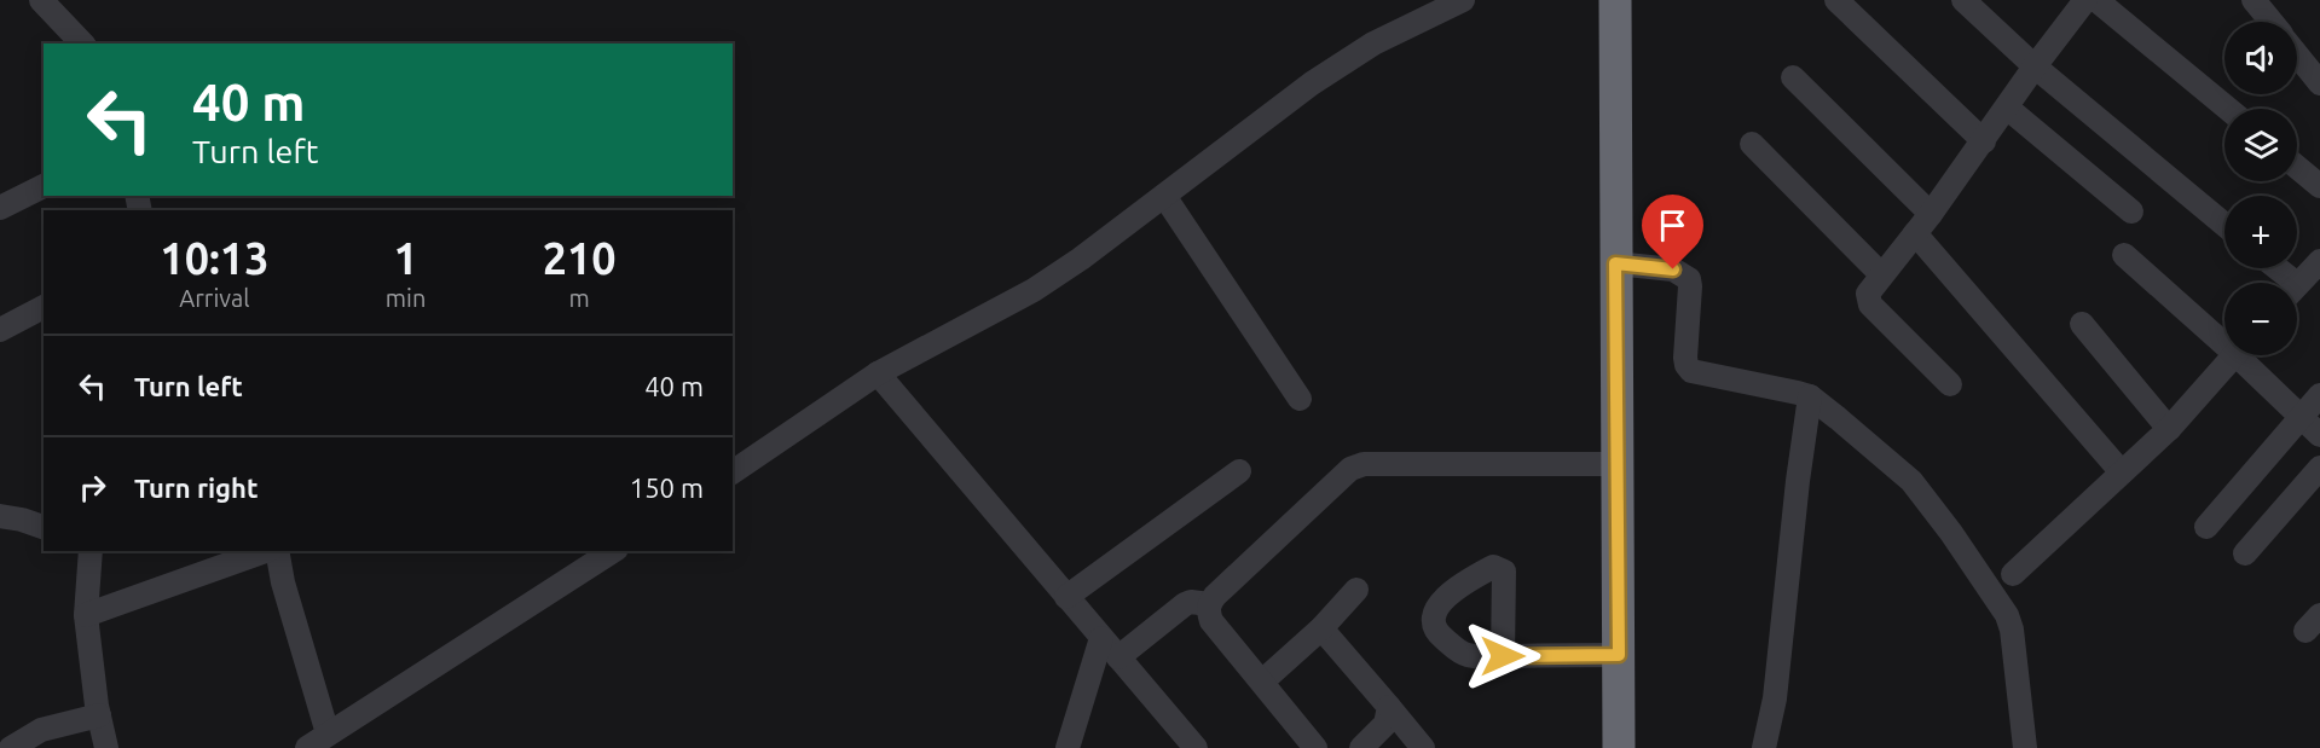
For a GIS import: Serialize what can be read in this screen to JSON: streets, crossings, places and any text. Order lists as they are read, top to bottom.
{
  "page": {
    "map_buttons": ["+", "−"],
    "turn": ["40 m", "Turn left"],
    "eta": [
      "10:13",
      "Arrival",
      "1",
      "min",
      "210",
      "m"
    ],
    "list": [
      {
        "name": "Turn left",
        "value": "40 m"
      },
      {
        "name": "Turn right",
        "value": "150 m"
      }
    ]
  }
}
